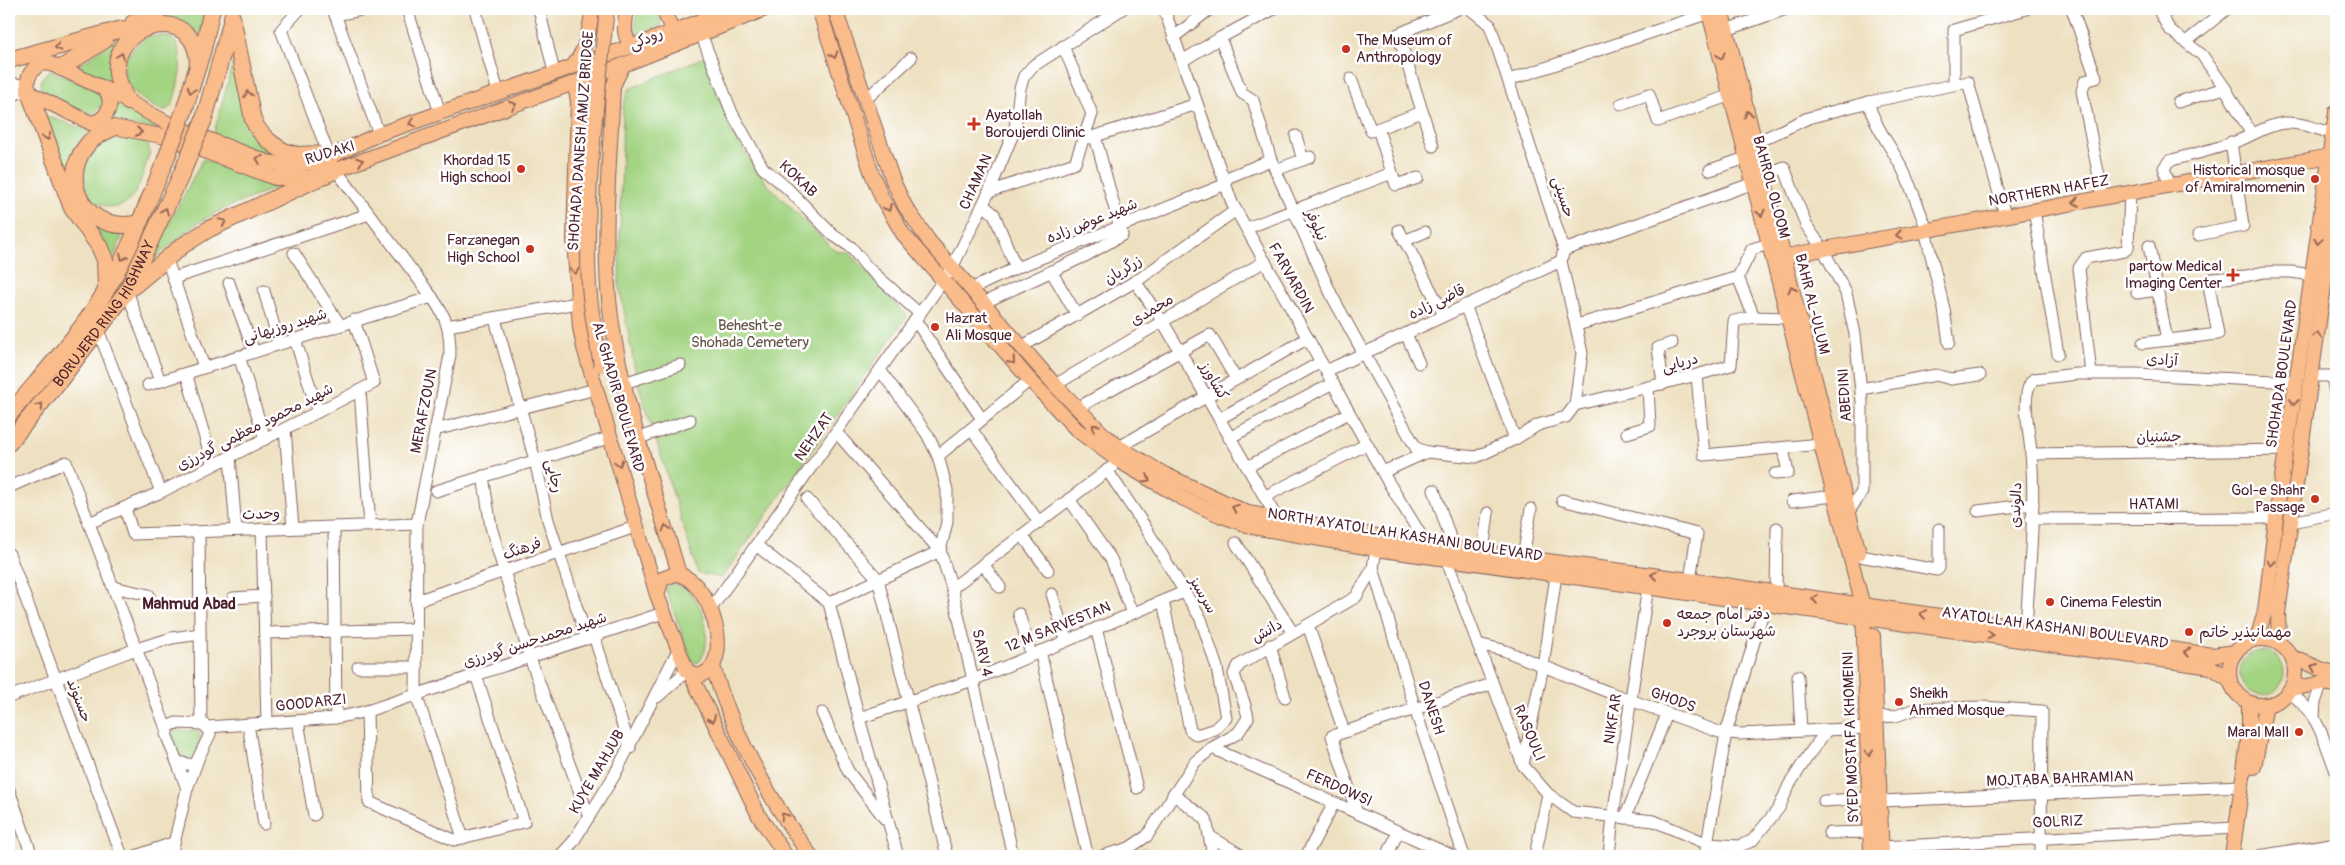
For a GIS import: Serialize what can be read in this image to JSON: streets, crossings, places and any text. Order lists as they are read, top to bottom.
{
  "streets": {
    "highway": ["BORUJERD RING HIGHWAY"],
    "main road": [
      "رودکی",
      "SHOHADA DANESH AMUZ BRIDGE",
      "RUDAKI",
      "BAHROL OLOOM",
      "NORTHERN HAFEZ",
      "BAHR AL-ULUM",
      "SHOHADA BOULEVARD",
      "AL GHADIR BOULEVARD",
      "NORTH AYATOLLAH KASHANI BOULEVARD",
      "AYATOLLAH KASHANI BOULEVARD",
      "SYED MOSTAFA KHOMEINI"
    ],
    "street": [
      "KOKAB",
      "CHAMAN",
      "حسینی",
      "شهید عوض زاده",
      "نیلوفر",
      "زرگریان",
      "FARVARDIN",
      "قاضی زاده",
      "محمدی",
      "شهید روزبهانی",
      "آزادی",
      "دریایی",
      "کشاورز",
      "ABEDINI",
      "MERAFZOUN",
      "شهید محمود معظمی گودرزی",
      "NEHZAT",
      "جشنیان",
      "رجایی",
      "HATAMI",
      "دالوندی",
      "وحدت",
      "فرهنگ",
      "سرسبز",
      "12 M SARVESTAN",
      "دانش",
      "شهید محمدحسن گودرزی",
      "SARV 4",
      "حسنوند",
      "GHODS",
      "GOODARZI",
      "DANESH",
      "NIKFAR",
      "RASOULI",
      "KUYE MAHJUB",
      "MOJTABA BAHRAMIAN",
      "FERDOWSI",
      "GOLRIZ"
    ]
  },
  "crossings": [
    ["رودکی", "RUDAKI"],
    ["رودکی", "KOKAB"],
    ["رودکی", "AL GHADIR BOULEVARD"],
    ["RUDAKI", "AL GHADIR BOULEVARD"],
    ["RUDAKI", "MERAFZOUN"],
    ["KOKAB", "NEHZAT"],
    ["CHAMAN", "NEHZAT"],
    ["CHAMAN", "NORTH AYATOLLAH KASHANI BOULEVARD"],
    ["BAHROL OLOOM", "NORTHERN HAFEZ"],
    ["BAHROL OLOOM", "قاضی زاده"],
    ["BAHROL OLOOM", "BAHR AL-ULUM"],
    ["BAHROL OLOOM", "دریایی"],
    ["BAHROL OLOOM", "ABEDINI"],
    ["BAHROL OLOOM", "NORTH AYATOLLAH KASHANI BOULEVARD"],
    ["BAHROL OLOOM", "AYATOLLAH KASHANI BOULEVARD"],
    ["BAHROL OLOOM", "SYED MOSTAFA KHOMEINI"],
    ["NORTHERN HAFEZ", "BAHR AL-ULUM"],
    ["NORTHERN HAFEZ", "SHOHADA BOULEVARD"],
    ["NORTHERN HAFEZ", "ABEDINI"],
    ["حسینی", "قاضی زاده"],
    ["حسینی", "دریایی"],
    ["شهید عوض زاده", "نیلوفر"],
    ["شهید عوض زاده", "FARVARDIN"],
    ["شهید عوض زاده", "NORTH AYATOLLAH KASHANI BOULEVARD"],
    ["نیلوفر", "قاضی زاده"],
    ["زرگریان", "FARVARDIN"],
    ["زرگریان", "کشاورز"],
    ["زرگریان", "NORTH AYATOLLAH KASHANI BOULEVARD"],
    ["FARVARDIN", "قاضی زاده"],
    ["FARVARDIN", "محمدی"],
    ["FARVARDIN", "NORTH AYATOLLAH KASHANI BOULEVARD"],
    ["قاضی زاده", "BAHR AL-ULUM"],
    ["قاضی زاده", "کشاورز"],
    ["قاضی زاده", "ABEDINI"],
    ["BAHR AL-ULUM", "ABEDINI"],
    ["BAHR AL-ULUM", "NORTH AYATOLLAH KASHANI BOULEVARD"],
    ["BAHR AL-ULUM", "AYATOLLAH KASHANI BOULEVARD"],
    ["BAHR AL-ULUM", "SYED MOSTAFA KHOMEINI"],
    ["محمدی", "کشاورز"],
    ["محمدی", "NORTH AYATOLLAH KASHANI BOULEVARD"],
    ["شهید روزبهانی", "MERAFZOUN"],
    ["شهید روزبهانی", "شهید محمود معظمی گودرزی"],
    ["آزادی", "SHOHADA BOULEVARD"],
    ["آزادی", "دالوندی"],
    ["SHOHADA BOULEVARD", "جشنیان"],
    ["SHOHADA BOULEVARD", "HATAMI"],
    ["SHOHADA BOULEVARD", "AYATOLLAH KASHANI BOULEVARD"],
    ["کشاورز", "NORTH AYATOLLAH KASHANI BOULEVARD"],
    ["AL GHADIR BOULEVARD", "فرهنگ"],
    ["AL GHADIR BOULEVARD", "شهید محمدحسن گودرزی"],
    ["AL GHADIR BOULEVARD", "KUYE MAHJUB"],
    ["MERAFZOUN", "وحدت"],
    ["MERAFZOUN", "فرهنگ"],
    ["MERAFZOUN", "شهید محمدحسن گودرزی"],
    ["MERAFZOUN", "GOODARZI"],
    ["شهید محمود معظمی گودرزی", "وحدت"],
    ["NEHZAT", "NORTH AYATOLLAH KASHANI BOULEVARD"],
    ["جشنیان", "دالوندی"],
    ["رجایی", "فرهنگ"],
    ["رجایی", "شهید محمدحسن گودرزی"],
    ["رجایی", "KUYE MAHJUB"],
    ["HATAMI", "دالوندی"],
    ["دالوندی", "AYATOLLAH KASHANI BOULEVARD"],
    ["NORTH AYATOLLAH KASHANI BOULEVARD", "AYATOLLAH KASHANI BOULEVARD"],
    ["NORTH AYATOLLAH KASHANI BOULEVARD", "دانش"],
    ["NORTH AYATOLLAH KASHANI BOULEVARD", "NIKFAR"],
    ["NORTH AYATOLLAH KASHANI BOULEVARD", "RASOULI"],
    ["NORTH AYATOLLAH KASHANI BOULEVARD", "SYED MOSTAFA KHOMEINI"],
    ["سرسبز", "12 M SARVESTAN"],
    ["12 M SARVESTAN", "SARV 4"],
    ["AYATOLLAH KASHANI BOULEVARD", "SYED MOSTAFA KHOMEINI"],
    ["دانش", "DANESH"],
    ["شهید محمدحسن گودرزی", "GOODARZI"],
    ["GHODS", "NIKFAR"],
    ["GHODS", "RASOULI"],
    ["GHODS", "SYED MOSTAFA KHOMEINI"],
    ["NIKFAR", "RASOULI"],
    ["SYED MOSTAFA KHOMEINI", "MOJTABA BAHRAMIAN"],
    ["SYED MOSTAFA KHOMEINI", "GOLRIZ"]
  ],
  "one_way": ["BAHR AL-ULUM"],
  "districts": ["Mahmud Abad"],
  "parks": ["Behesht-e Shohada Cemetery"],
  "places": {
    "other": [
      "The Museum of Anthropology",
      "Khordad 15 High school",
      "Historical mosque of Amiralmomenin",
      "Farzanegan High School",
      "Hazrat Ali Mosque",
      "Gol-e Shahr Passage",
      "Cinema Felestin",
      "دفتر امام جمعه شهرستان بروجرد",
      "مهمانپذیر خاتم",
      "Sheikh Ahmed Mosque",
      "Maral Mall"
    ],
    "health": ["Ayatollah Boroujerdi Clinic", "partow Medical Imaging Center"]
  }
}
